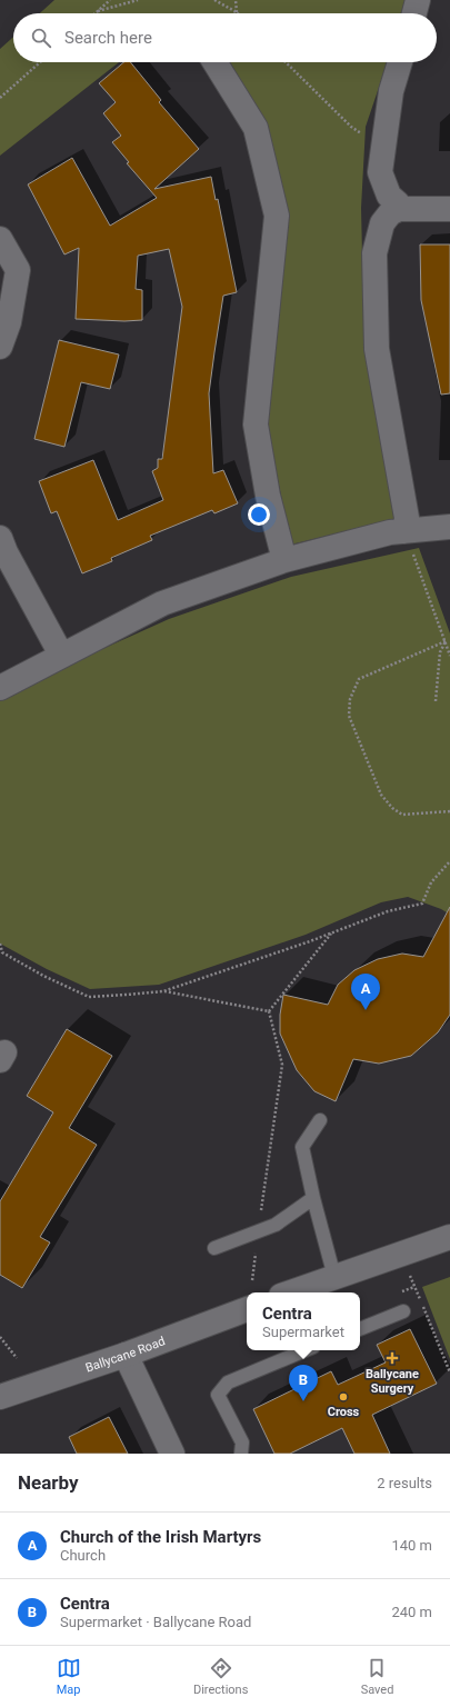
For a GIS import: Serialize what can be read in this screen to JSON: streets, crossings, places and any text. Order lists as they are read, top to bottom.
{
  "streets": {
    "street": ["Ballycane Road"]
  },
  "places": {
    "health": ["Ballycane Surgery"],
    "other": ["Cross"]
  },
  "page": {
    "search": "Search here",
    "pins": ["A", "B"],
    "popup": ["Centra", "Supermarket"],
    "heading": ["Nearby", "2 results"],
    "list": [
      {
        "mark": "A",
        "name": "Church of the Irish Martyrs",
        "note": "Church",
        "value": "140 m"
      },
      {
        "mark": "B",
        "name": "Centra",
        "note": "Supermarket · Ballycane Road",
        "value": "240 m"
      }
    ],
    "nav": ["Map", "Directions", "Saved"]
  }
}
